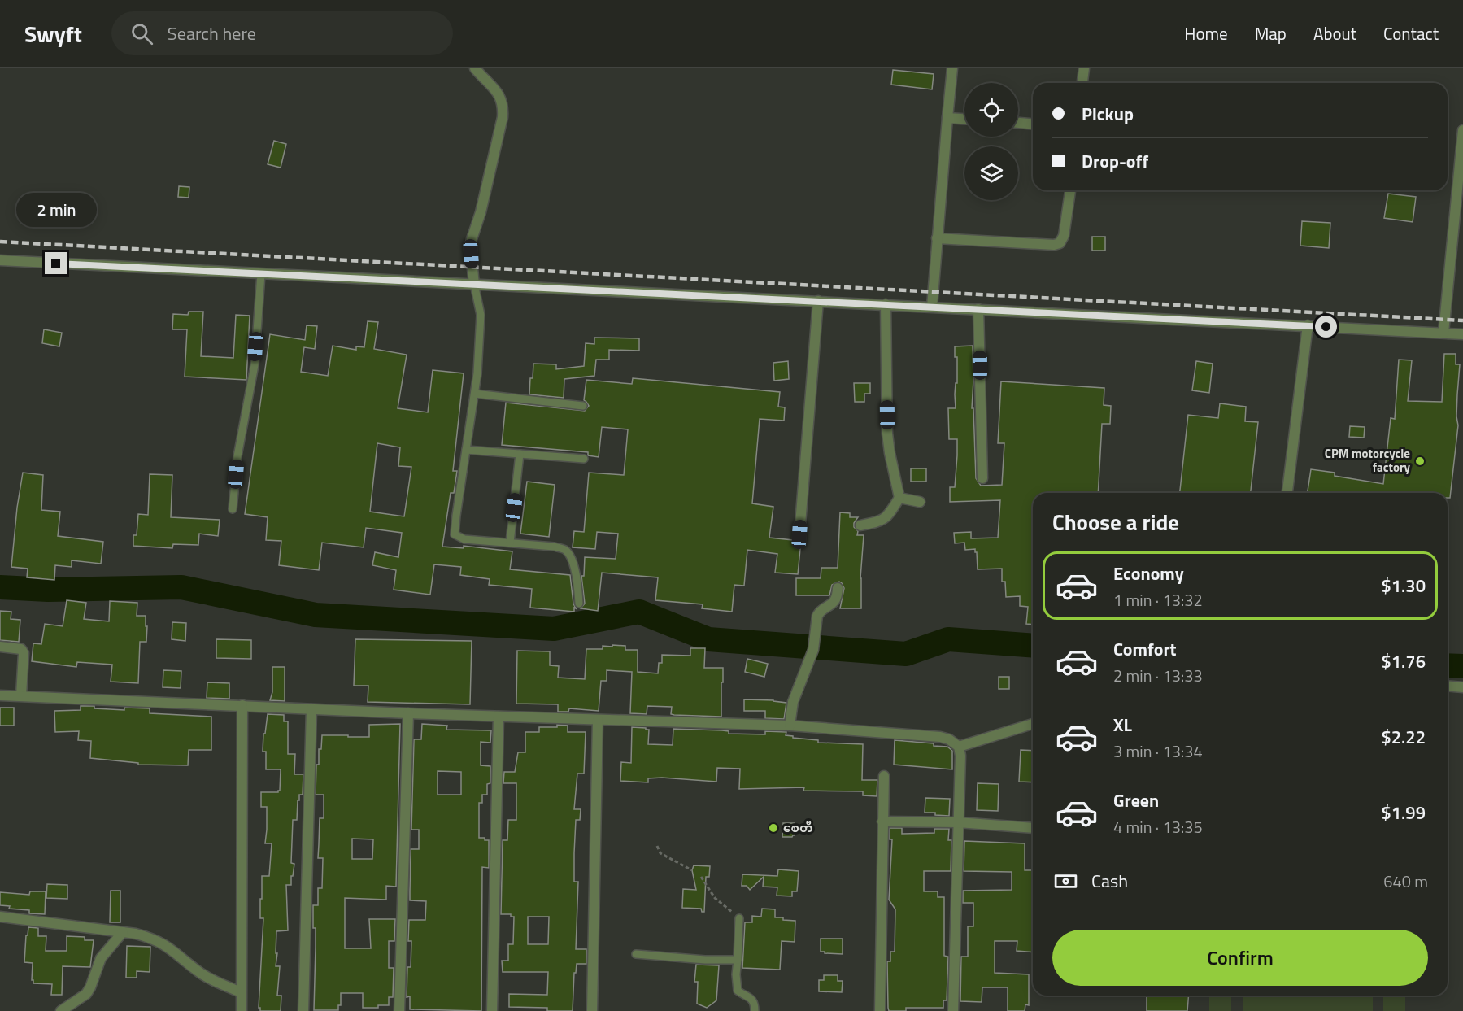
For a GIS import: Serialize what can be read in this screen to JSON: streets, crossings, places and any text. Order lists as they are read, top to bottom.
{
  "places": ["CPM motorcycle factory", "စေတီ"],
  "page": {
    "header": "Swyft",
    "search": "Search here",
    "nav": [
      "Home",
      "Map",
      "About",
      "Contact"
    ],
    "banner": ["Pickup", "Drop-off"],
    "bubble": "2 min",
    "heading": "Choose a ride",
    "list": [
      {
        "name": "Economy",
        "note": "1 min · 13:32",
        "value": "$1.30"
      },
      {
        "name": "Comfort",
        "note": "2 min · 13:33",
        "value": "$1.76"
      },
      {
        "name": "XL",
        "note": "3 min · 13:34",
        "value": "$2.22"
      },
      {
        "name": "Green",
        "note": "4 min · 13:35",
        "value": "$1.99"
      }
    ],
    "pay": ["Cash", "640 m"],
    "buttons": "Confirm"
  }
}
